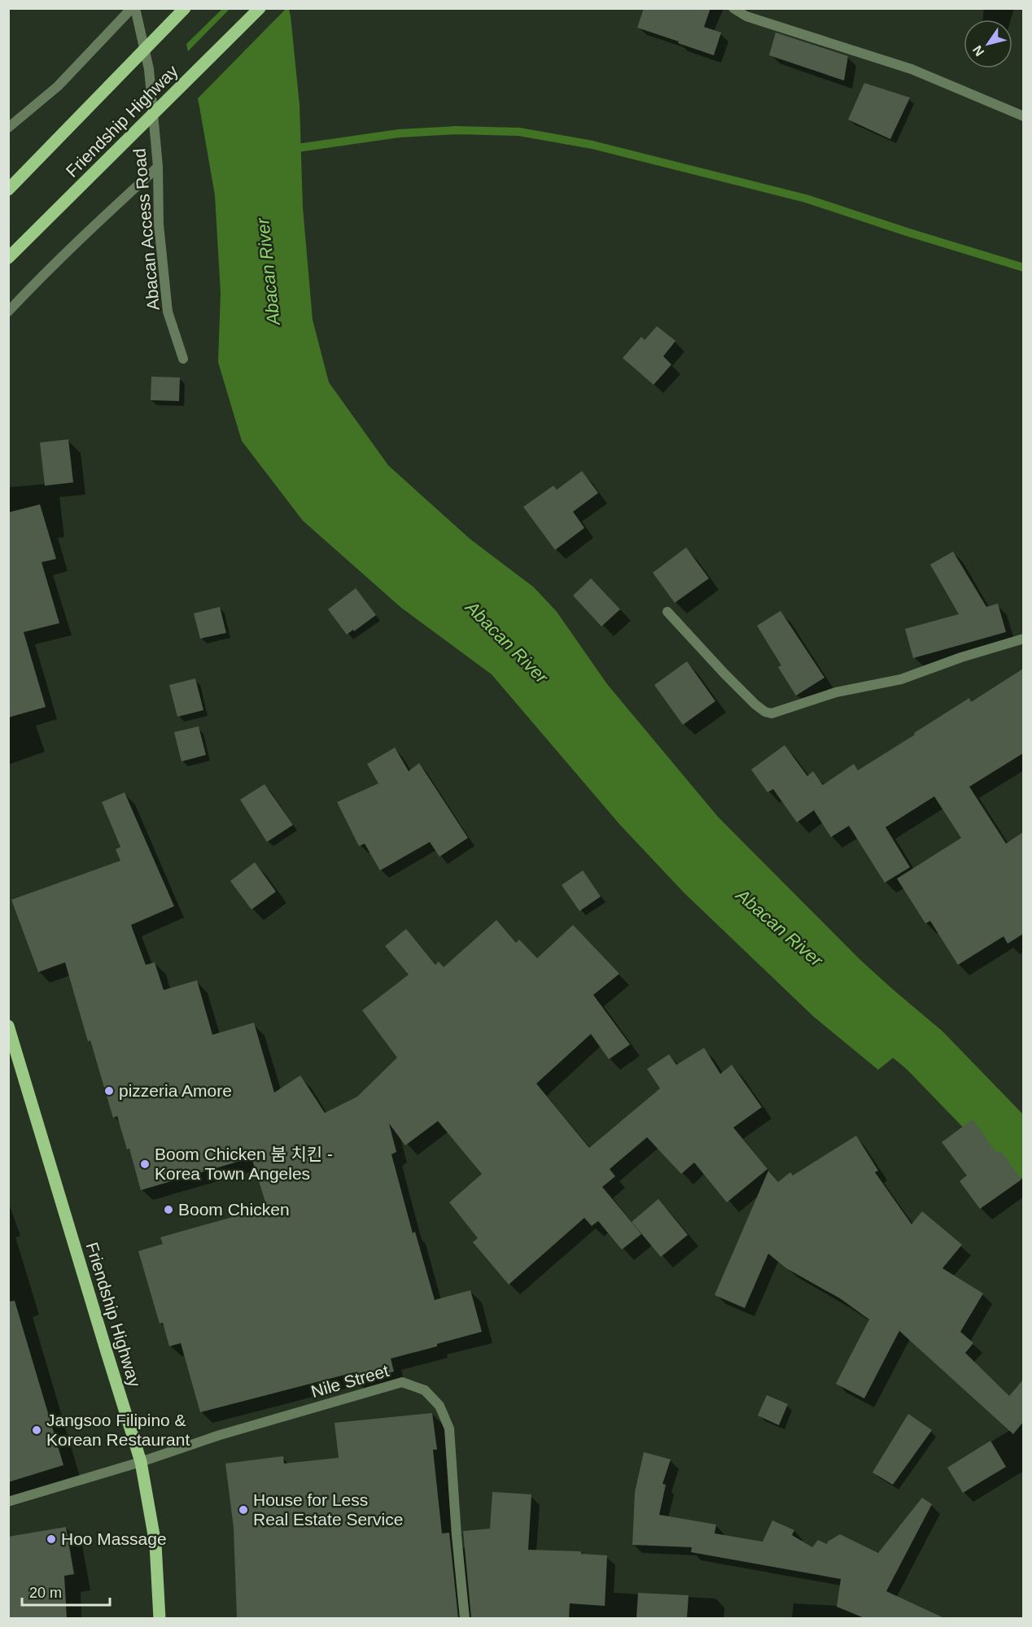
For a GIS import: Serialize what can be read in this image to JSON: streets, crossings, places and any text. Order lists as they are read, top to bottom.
{
  "streets": {
    "main road": ["Friendship Highway"],
    "street": ["Abacan Access Road", "Nile Street"]
  },
  "crossings": [
    ["Friendship Highway", "Nile Street"]
  ],
  "water": ["Abacan River"],
  "places": [
    "pizzeria Amore",
    "Boom Chicken 붐 치킨 - Korea Town Angeles",
    "Boom Chicken",
    "Jangsoo Filipino & Korean Restaurant",
    "House for Less Real Estate Service",
    "Hoo Massage"
  ],
  "scale_bar": "20 m",
  "north": "bottom left"
}
